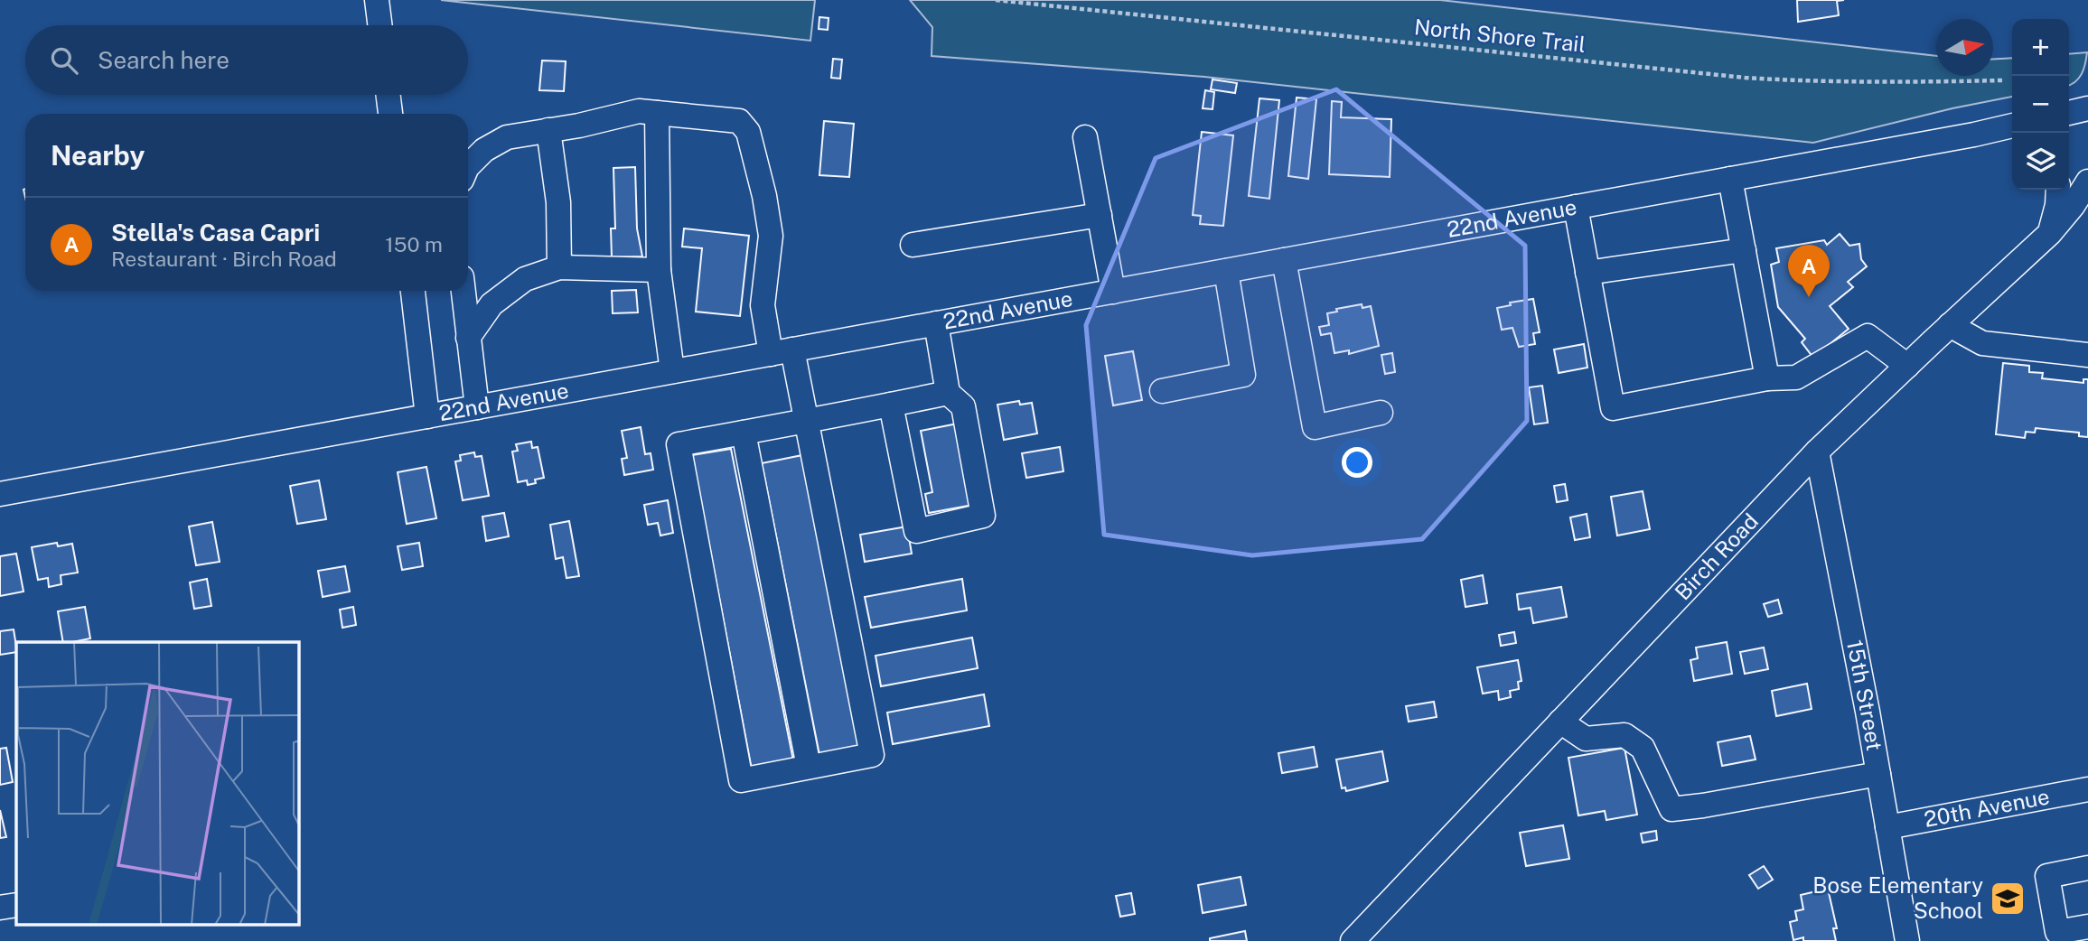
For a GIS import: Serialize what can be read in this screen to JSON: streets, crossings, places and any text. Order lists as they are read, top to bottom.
{
  "streets": {
    "street": [
      "22nd Avenue",
      "Birch Road",
      "15th Street",
      "20th Avenue"
    ],
    "path": ["North Shore Trail"]
  },
  "crossings": [
    ["Birch Road", "15th Street"],
    ["15th Street", "20th Avenue"]
  ],
  "places": {
    "school or university": ["Bose Elementary School"]
  },
  "north": "right",
  "page": {
    "map_buttons": ["+", "−"],
    "search": "Search here",
    "heading": "Nearby",
    "list": [
      {
        "mark": "A",
        "name": "Stella's Casa Capri",
        "note": "Restaurant · Birch Road",
        "value": "150 m"
      }
    ],
    "pins": "A"
  }
}
